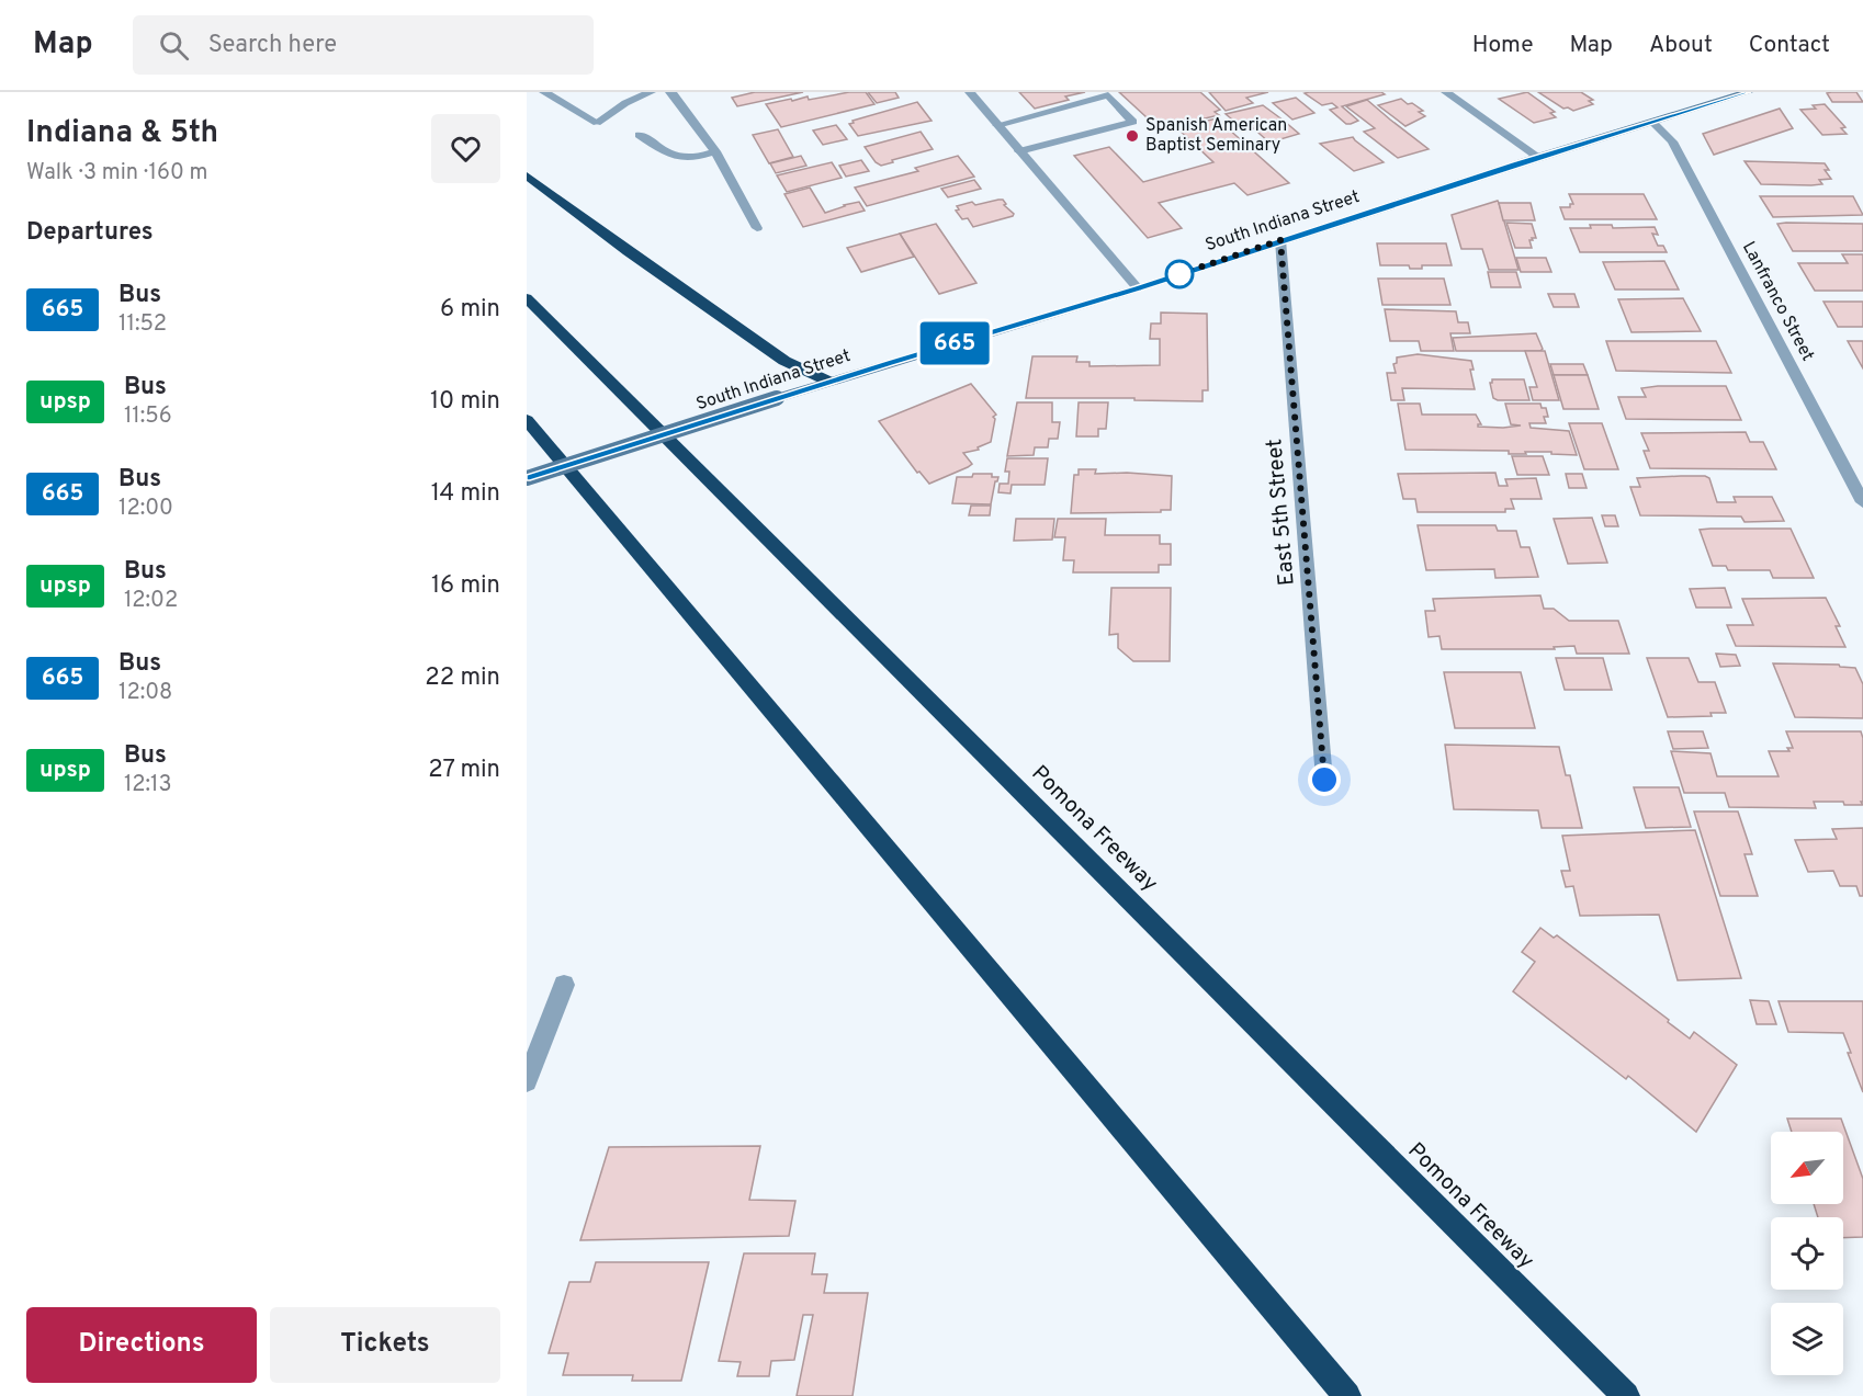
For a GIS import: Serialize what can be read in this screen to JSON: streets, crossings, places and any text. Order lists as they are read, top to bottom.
{
  "streets": {
    "highway": ["Pomona Freeway"],
    "main road": ["South Indiana Street"],
    "street": ["Lanfranco Street", "East 5th Street"]
  },
  "crossings": [
    ["South Indiana Street", "Lanfranco Street"],
    ["South Indiana Street", "East 5th Street"]
  ],
  "places": ["Spanish American Baptist Seminary"],
  "lines": ["bus line 665"],
  "north": "bottom left",
  "page": {
    "header": "Map",
    "search": "Search here",
    "nav": [
      "Home",
      "Map",
      "About",
      "Contact"
    ],
    "heading": [
      ["Indiana & 5th", "Walk · 3 min · 160 m"],
      "Departures"
    ],
    "on_map": "665",
    "list": [
      {
        "mark": "665",
        "name": "Bus",
        "note": "11:52",
        "value": "6 min"
      },
      {
        "mark": "upsp",
        "name": "Bus",
        "note": "11:56",
        "value": "10 min"
      },
      {
        "mark": "665",
        "name": "Bus",
        "note": "12:00",
        "value": "14 min"
      },
      {
        "mark": "upsp",
        "name": "Bus",
        "note": "12:02",
        "value": "16 min"
      },
      {
        "mark": "665",
        "name": "Bus",
        "note": "12:08",
        "value": "22 min"
      },
      {
        "mark": "upsp",
        "name": "Bus",
        "note": "12:13",
        "value": "27 min"
      }
    ],
    "buttons": ["Directions", "Tickets"]
  }
}
